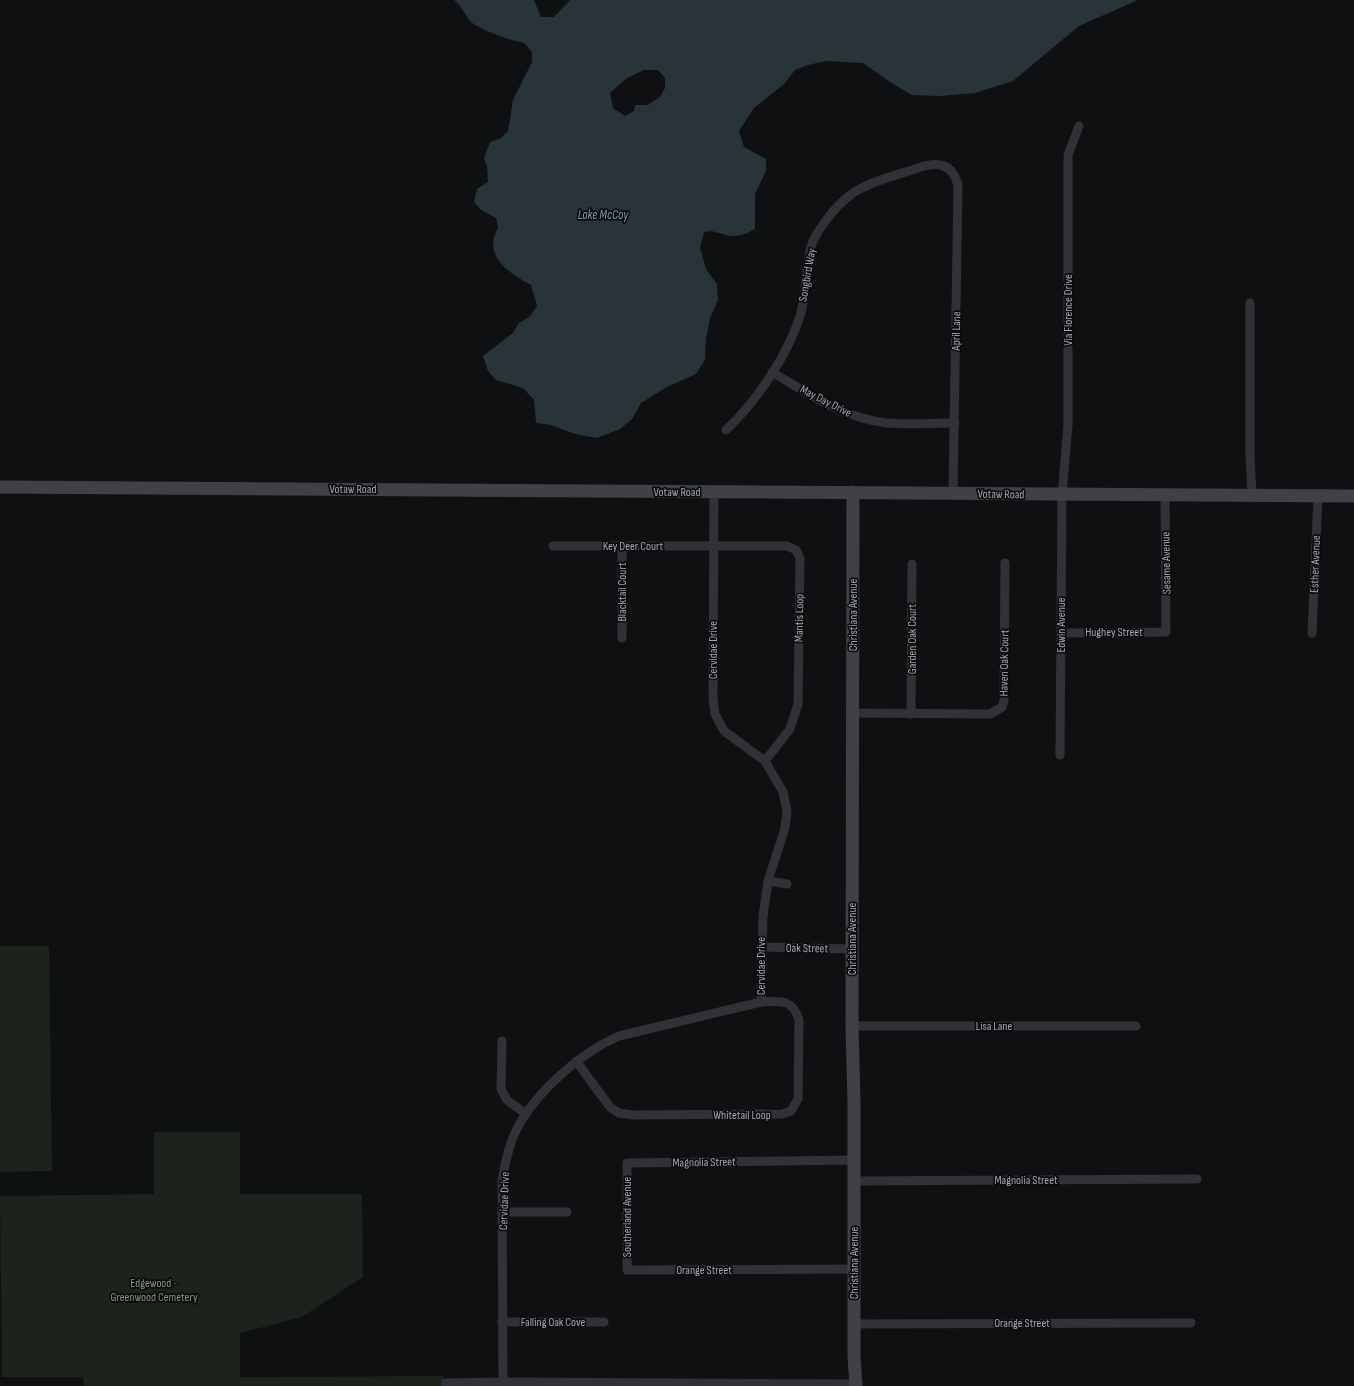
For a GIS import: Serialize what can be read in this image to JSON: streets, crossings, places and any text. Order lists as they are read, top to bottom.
{
  "streets": {
    "street": [
      "Songbird Way",
      "Via Florence Drive",
      "April Lane",
      "May Day Drive",
      "Votaw Road",
      "Key Deer Court",
      "Sesame Avenue",
      "Esther Avenue",
      "Blacktail Court",
      "Christiana Avenue",
      "Mantis Loop",
      "Edwin Avenue",
      "Hughey Street",
      "Garden Oak Court",
      "Cervidae Drive",
      "Haven Oak Court",
      "Oak Street",
      "Lisa Lane",
      "Whitetail Loop",
      "Magnolia Street",
      "Southerland Avenue",
      "Orange Street",
      "Falling Oak Cove"
    ]
  },
  "crossings": [
    ["Songbird Way", "April Lane"],
    ["Songbird Way", "May Day Drive"],
    ["Via Florence Drive", "Votaw Road"],
    ["Via Florence Drive", "Edwin Avenue"],
    ["April Lane", "May Day Drive"],
    ["April Lane", "Votaw Road"],
    ["Votaw Road", "Sesame Avenue"],
    ["Votaw Road", "Esther Avenue"],
    ["Votaw Road", "Christiana Avenue"],
    ["Votaw Road", "Edwin Avenue"],
    ["Votaw Road", "Cervidae Drive"],
    ["Key Deer Court", "Blacktail Court"],
    ["Key Deer Court", "Mantis Loop"],
    ["Key Deer Court", "Cervidae Drive"],
    ["Sesame Avenue", "Hughey Street"],
    ["Christiana Avenue", "Haven Oak Court"],
    ["Christiana Avenue", "Oak Street"],
    ["Christiana Avenue", "Lisa Lane"],
    ["Christiana Avenue", "Magnolia Street"],
    ["Christiana Avenue", "Orange Street"],
    ["Mantis Loop", "Cervidae Drive"],
    ["Edwin Avenue", "Hughey Street"],
    ["Garden Oak Court", "Haven Oak Court"],
    ["Cervidae Drive", "Oak Street"],
    ["Cervidae Drive", "Whitetail Loop"],
    ["Cervidae Drive", "Falling Oak Cove"],
    ["Magnolia Street", "Southerland Avenue"],
    ["Southerland Avenue", "Orange Street"]
  ],
  "water": ["Lake McCoy"],
  "parks": ["Edgewood - Greenwood Cemetery"]
}
